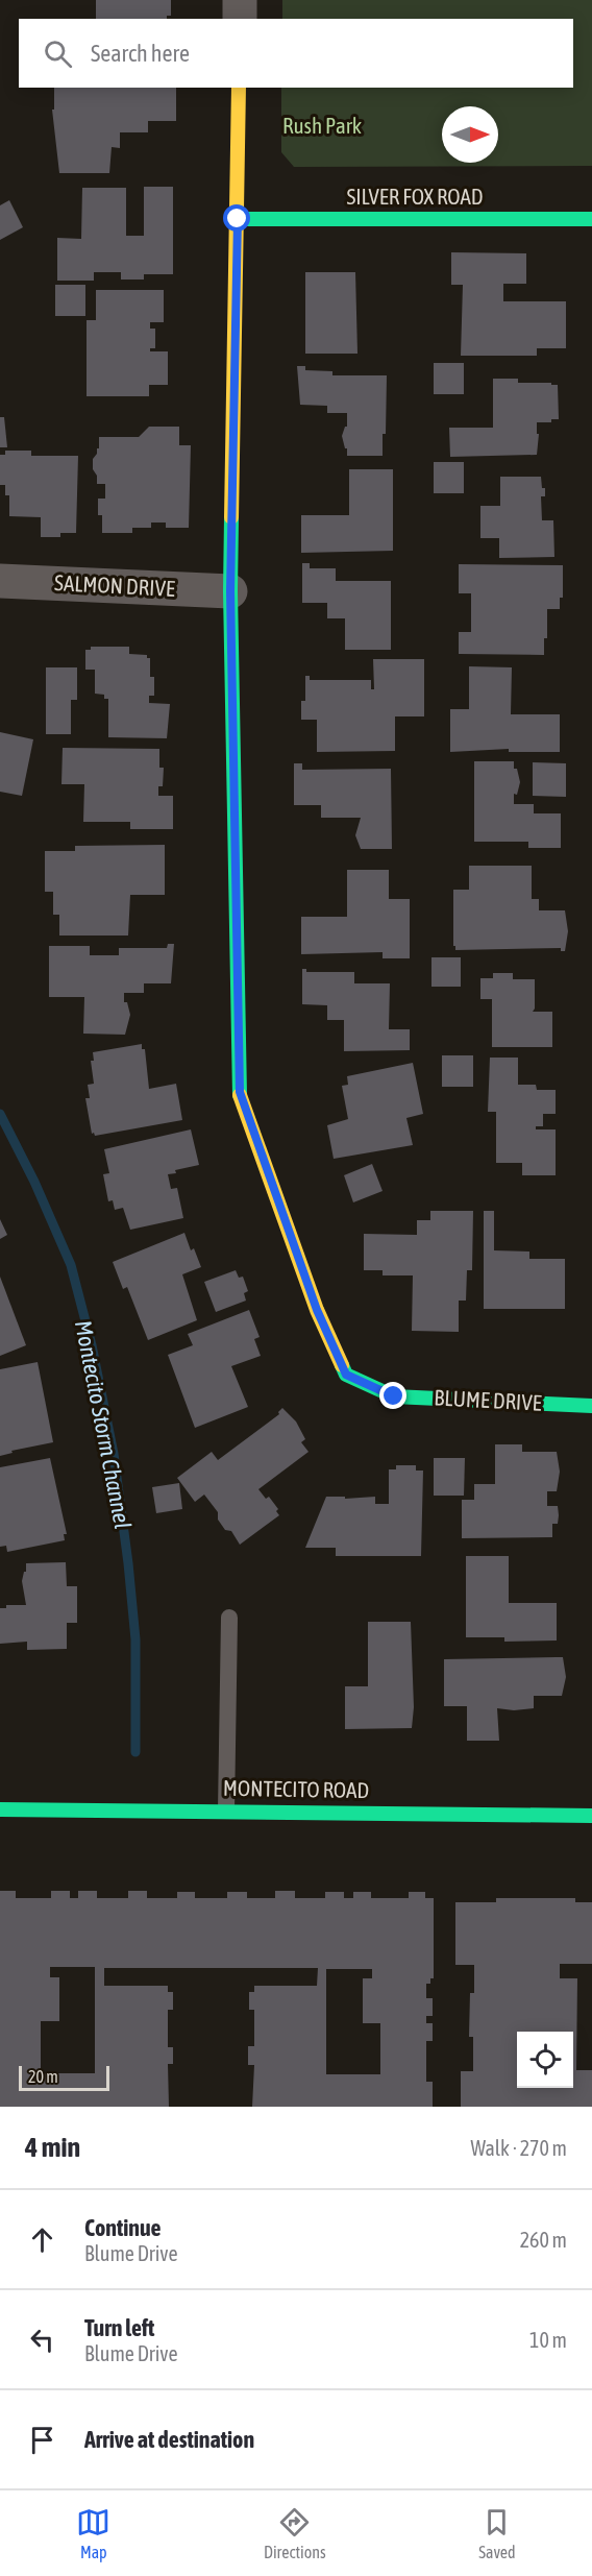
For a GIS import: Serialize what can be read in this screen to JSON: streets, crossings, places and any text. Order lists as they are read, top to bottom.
{
  "streets": {
    "street": [
      "SILVER FOX ROAD",
      "SALMON DRIVE",
      "BLUME DRIVE",
      "MONTECITO ROAD"
    ]
  },
  "crossings": [
    ["SILVER FOX ROAD", "BLUME DRIVE"],
    ["SALMON DRIVE", "BLUME DRIVE"]
  ],
  "water": ["Montecito Storm Channel"],
  "parks": ["Rush Park"],
  "scale_bar": "20 m",
  "north": "right",
  "page": {
    "search": "Search here",
    "scale": "20 m",
    "heading": ["4 min", "Walk · 270 m"],
    "list": [
      ["Continue", "Blume Drive", "260 m"],
      ["Turn left", "Blume Drive", "10 m"],
      "Arrive at destination"
    ],
    "nav": ["Map", "Directions", "Saved"]
  }
}
